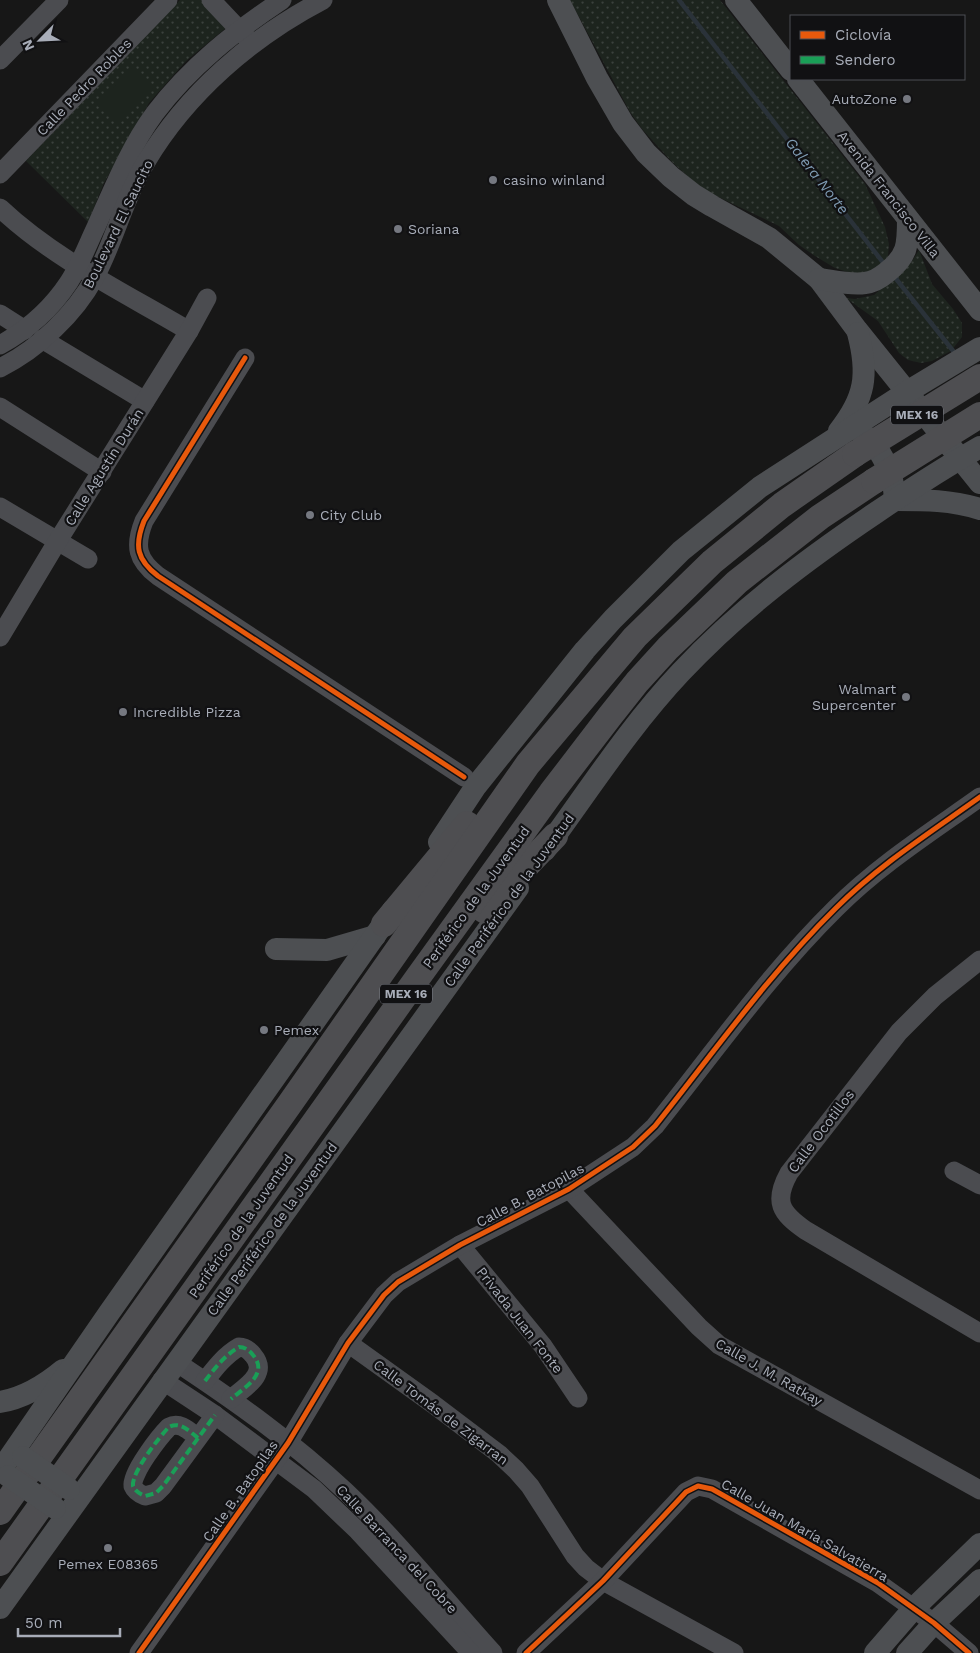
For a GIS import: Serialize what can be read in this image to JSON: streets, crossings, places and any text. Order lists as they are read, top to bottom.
{
  "streets": {
    "highway": ["MEX 16", "Periférico de la Juventud"],
    "main road": ["Avenida Francisco Villa", "Calle Periférico de la Juventud"],
    "street": [
      "Calle Pedro Robles",
      "Boulevard El Saucito",
      "Calle Agustín Durán",
      "Calle Ocotillos",
      "Calle B. Batopilas",
      "Privada Juan Fonte",
      "Calle J. M. Ratkay",
      "Calle Tomás de Zigarran",
      "Calle Juan María Salvatierra",
      "Calle Barranca del Cobre"
    ]
  },
  "crossings": [
    ["Calle Periférico de la Juventud", "Calle Barranca del Cobre"],
    ["Calle B. Batopilas", "Privada Juan Fonte"],
    ["Calle B. Batopilas", "Calle J. M. Ratkay"],
    ["Calle B. Batopilas", "Calle Tomás de Zigarran"],
    ["Calle B. Batopilas", "Calle Barranca del Cobre"],
    ["Calle Tomás de Zigarran", "Calle Juan María Salvatierra"]
  ],
  "water": ["Galera Norte"],
  "places": [
    "AutoZone",
    "casino winland",
    "Soriana",
    "City Club",
    "Walmart Supercenter",
    "Incredible Pizza",
    "Pemex",
    "Pemex E08365"
  ],
  "legend": ["Ciclovía", "Sendero"],
  "scale_bar": "50 m",
  "north": "bottom left"
}
